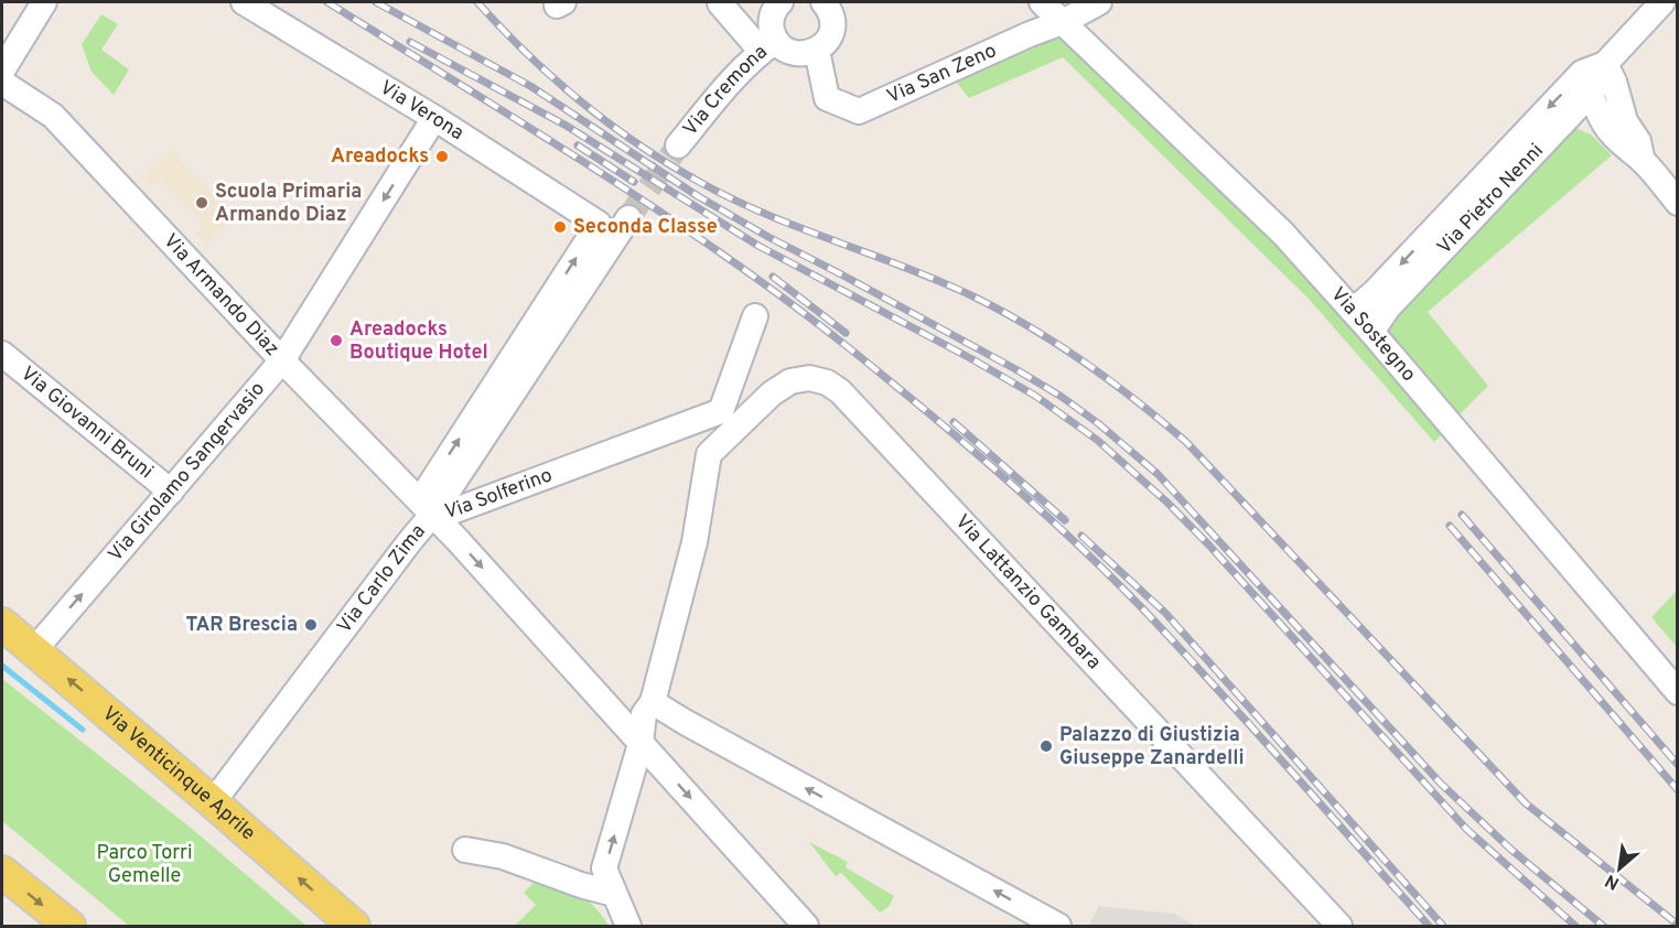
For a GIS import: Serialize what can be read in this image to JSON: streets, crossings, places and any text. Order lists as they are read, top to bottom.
{
  "streets": {
    "main road": ["Via Venticinque Aprile"],
    "street": [
      "Via San Zeno",
      "Via Cremona",
      "Via Verona",
      "Via Pietro Nenni",
      "Via Armando Diaz",
      "Via Sostegno",
      "Via Giovanni Bruni",
      "Via Girolamo Sangervasio",
      "Via Solferino",
      "Via Carlo Zima",
      "Via Lattanzio Gambara"
    ]
  },
  "crossings": [
    ["Via San Zeno", "Via Cremona"],
    ["Via San Zeno", "Via Sostegno"],
    ["Via Verona", "Via Girolamo Sangervasio"],
    ["Via Verona", "Via Carlo Zima"],
    ["Via Pietro Nenni", "Via Sostegno"],
    ["Via Armando Diaz", "Via Girolamo Sangervasio"],
    ["Via Armando Diaz", "Via Solferino"],
    ["Via Armando Diaz", "Via Carlo Zima"],
    ["Via Giovanni Bruni", "Via Girolamo Sangervasio"],
    ["Via Girolamo Sangervasio", "Via Venticinque Aprile"],
    ["Via Solferino", "Via Carlo Zima"],
    ["Via Carlo Zima", "Via Venticinque Aprile"]
  ],
  "one_way": ["Via Venticinque Aprile"],
  "parks": ["Parco Torri Gemelle"],
  "places": [
    "Areadocks",
    "Scuola Primaria Armando Diaz",
    "Seconda Classe",
    "Areadocks Boutique Hotel",
    "TAR Brescia",
    "Palazzo di Giustizia Giuseppe Zanardelli"
  ],
  "north": "bottom left"
}
